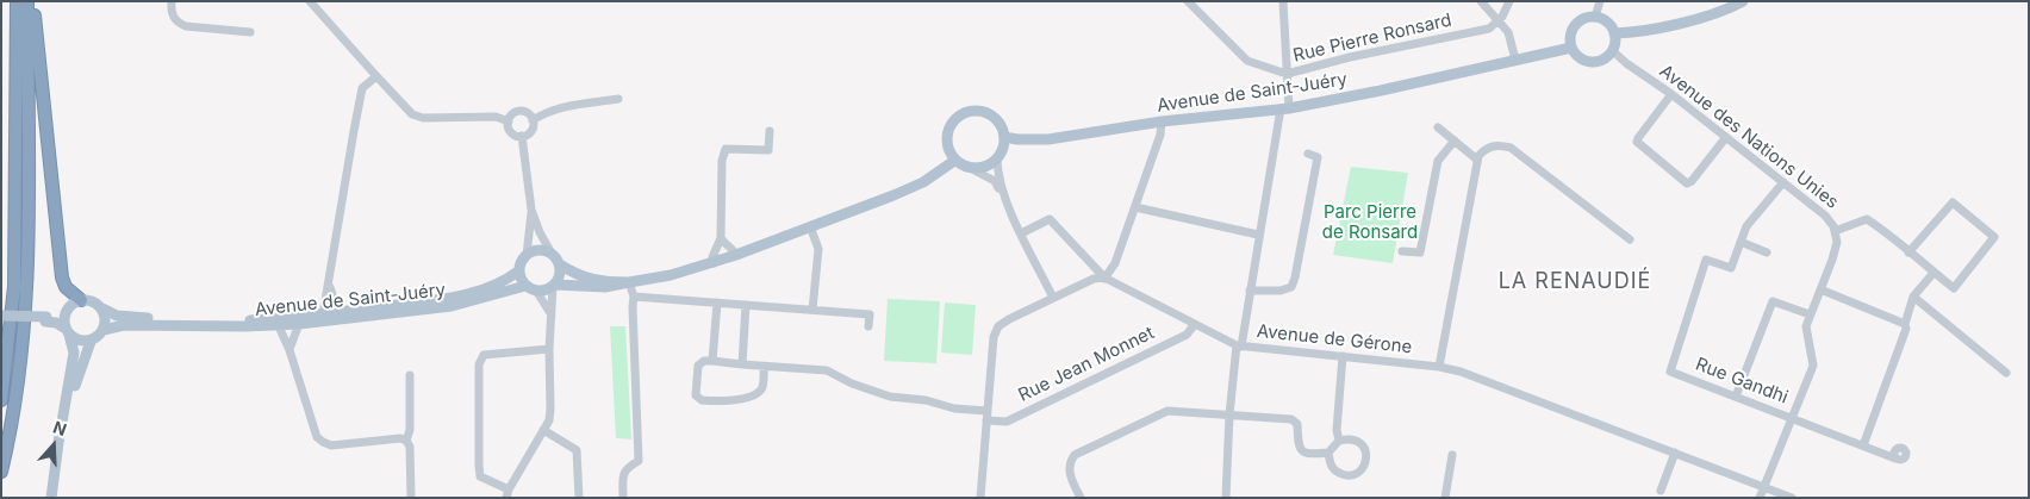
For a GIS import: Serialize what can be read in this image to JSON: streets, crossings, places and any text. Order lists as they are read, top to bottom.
{
  "streets": {
    "main road": ["Avenue de Saint-Juéry"],
    "street": [
      "Rue Pierre Ronsard",
      "Avenue des Nations Unies",
      "Avenue de Gérone",
      "Rue Jean Monnet",
      "Rue Gandhi"
    ]
  },
  "crossings": [
    ["Avenue de Saint-Juéry", "Avenue des Nations Unies"],
    ["Avenue des Nations Unies", "Avenue de Gérone"],
    ["Avenue des Nations Unies", "Rue Gandhi"],
    ["Avenue de Gérone", "Rue Jean Monnet"]
  ],
  "districts": ["LA RENAUDIÉ"],
  "parks": ["Parc Pierre de Ronsard"],
  "north": "top"
}
